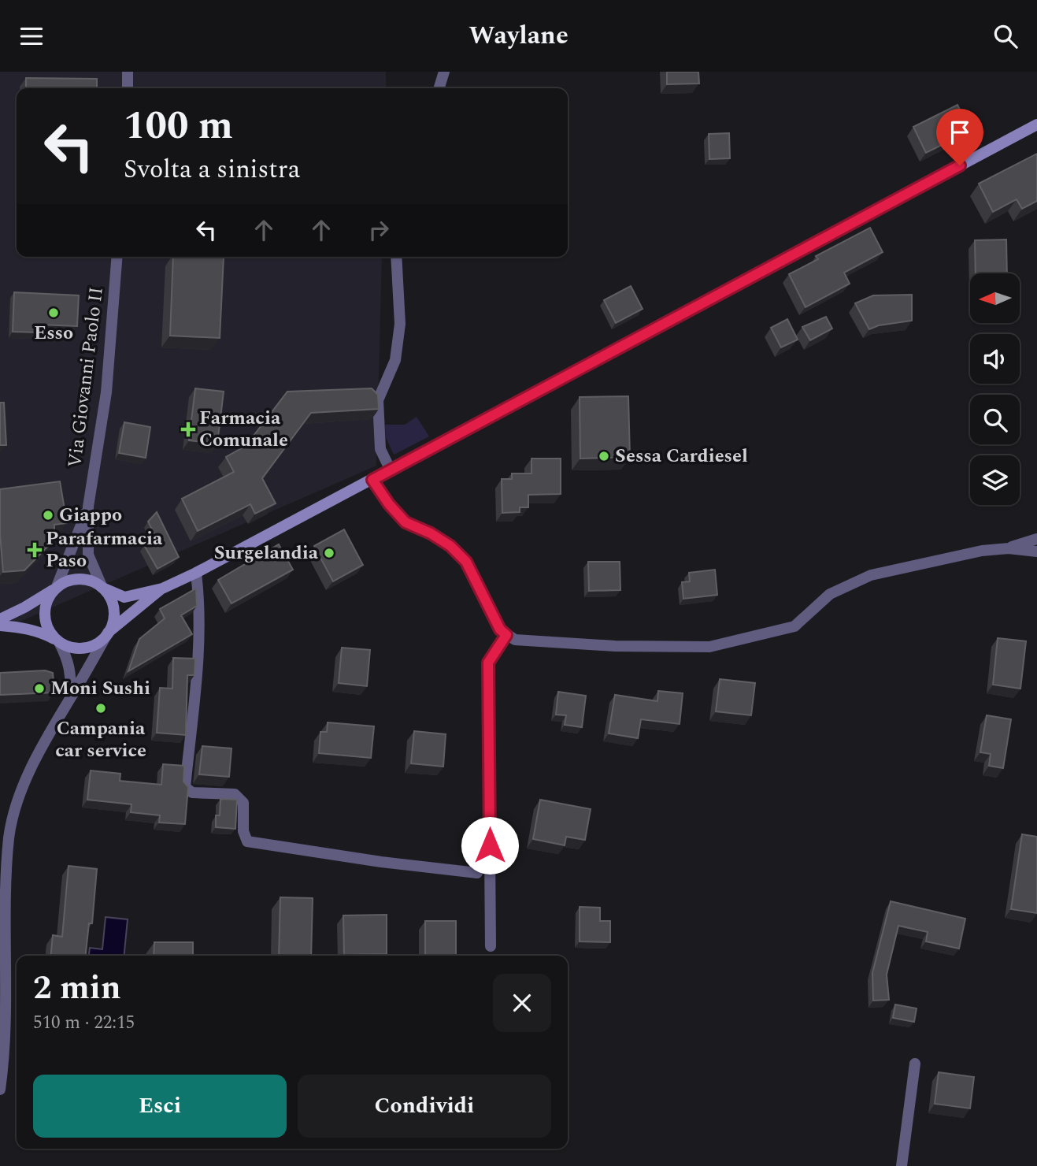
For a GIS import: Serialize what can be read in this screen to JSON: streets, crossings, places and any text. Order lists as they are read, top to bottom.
{
  "streets": {
    "street": ["Via Giovanni Paolo II"]
  },
  "places": {
    "other": [
      "Esso",
      "Sessa Cardiesel",
      "Giappo",
      "Surgelandia",
      "Moni Sushi",
      "Campania car service"
    ],
    "health": ["Farmacia Comunale", "Parafarmacia Paso"]
  },
  "north": "left",
  "page": {
    "header": "Waylane",
    "turn": ["100 m", "Svolta a sinistra"],
    "heading": ["2 min", "510 m · 22:15"],
    "buttons": ["Esci", "Condividi"]
  }
}
